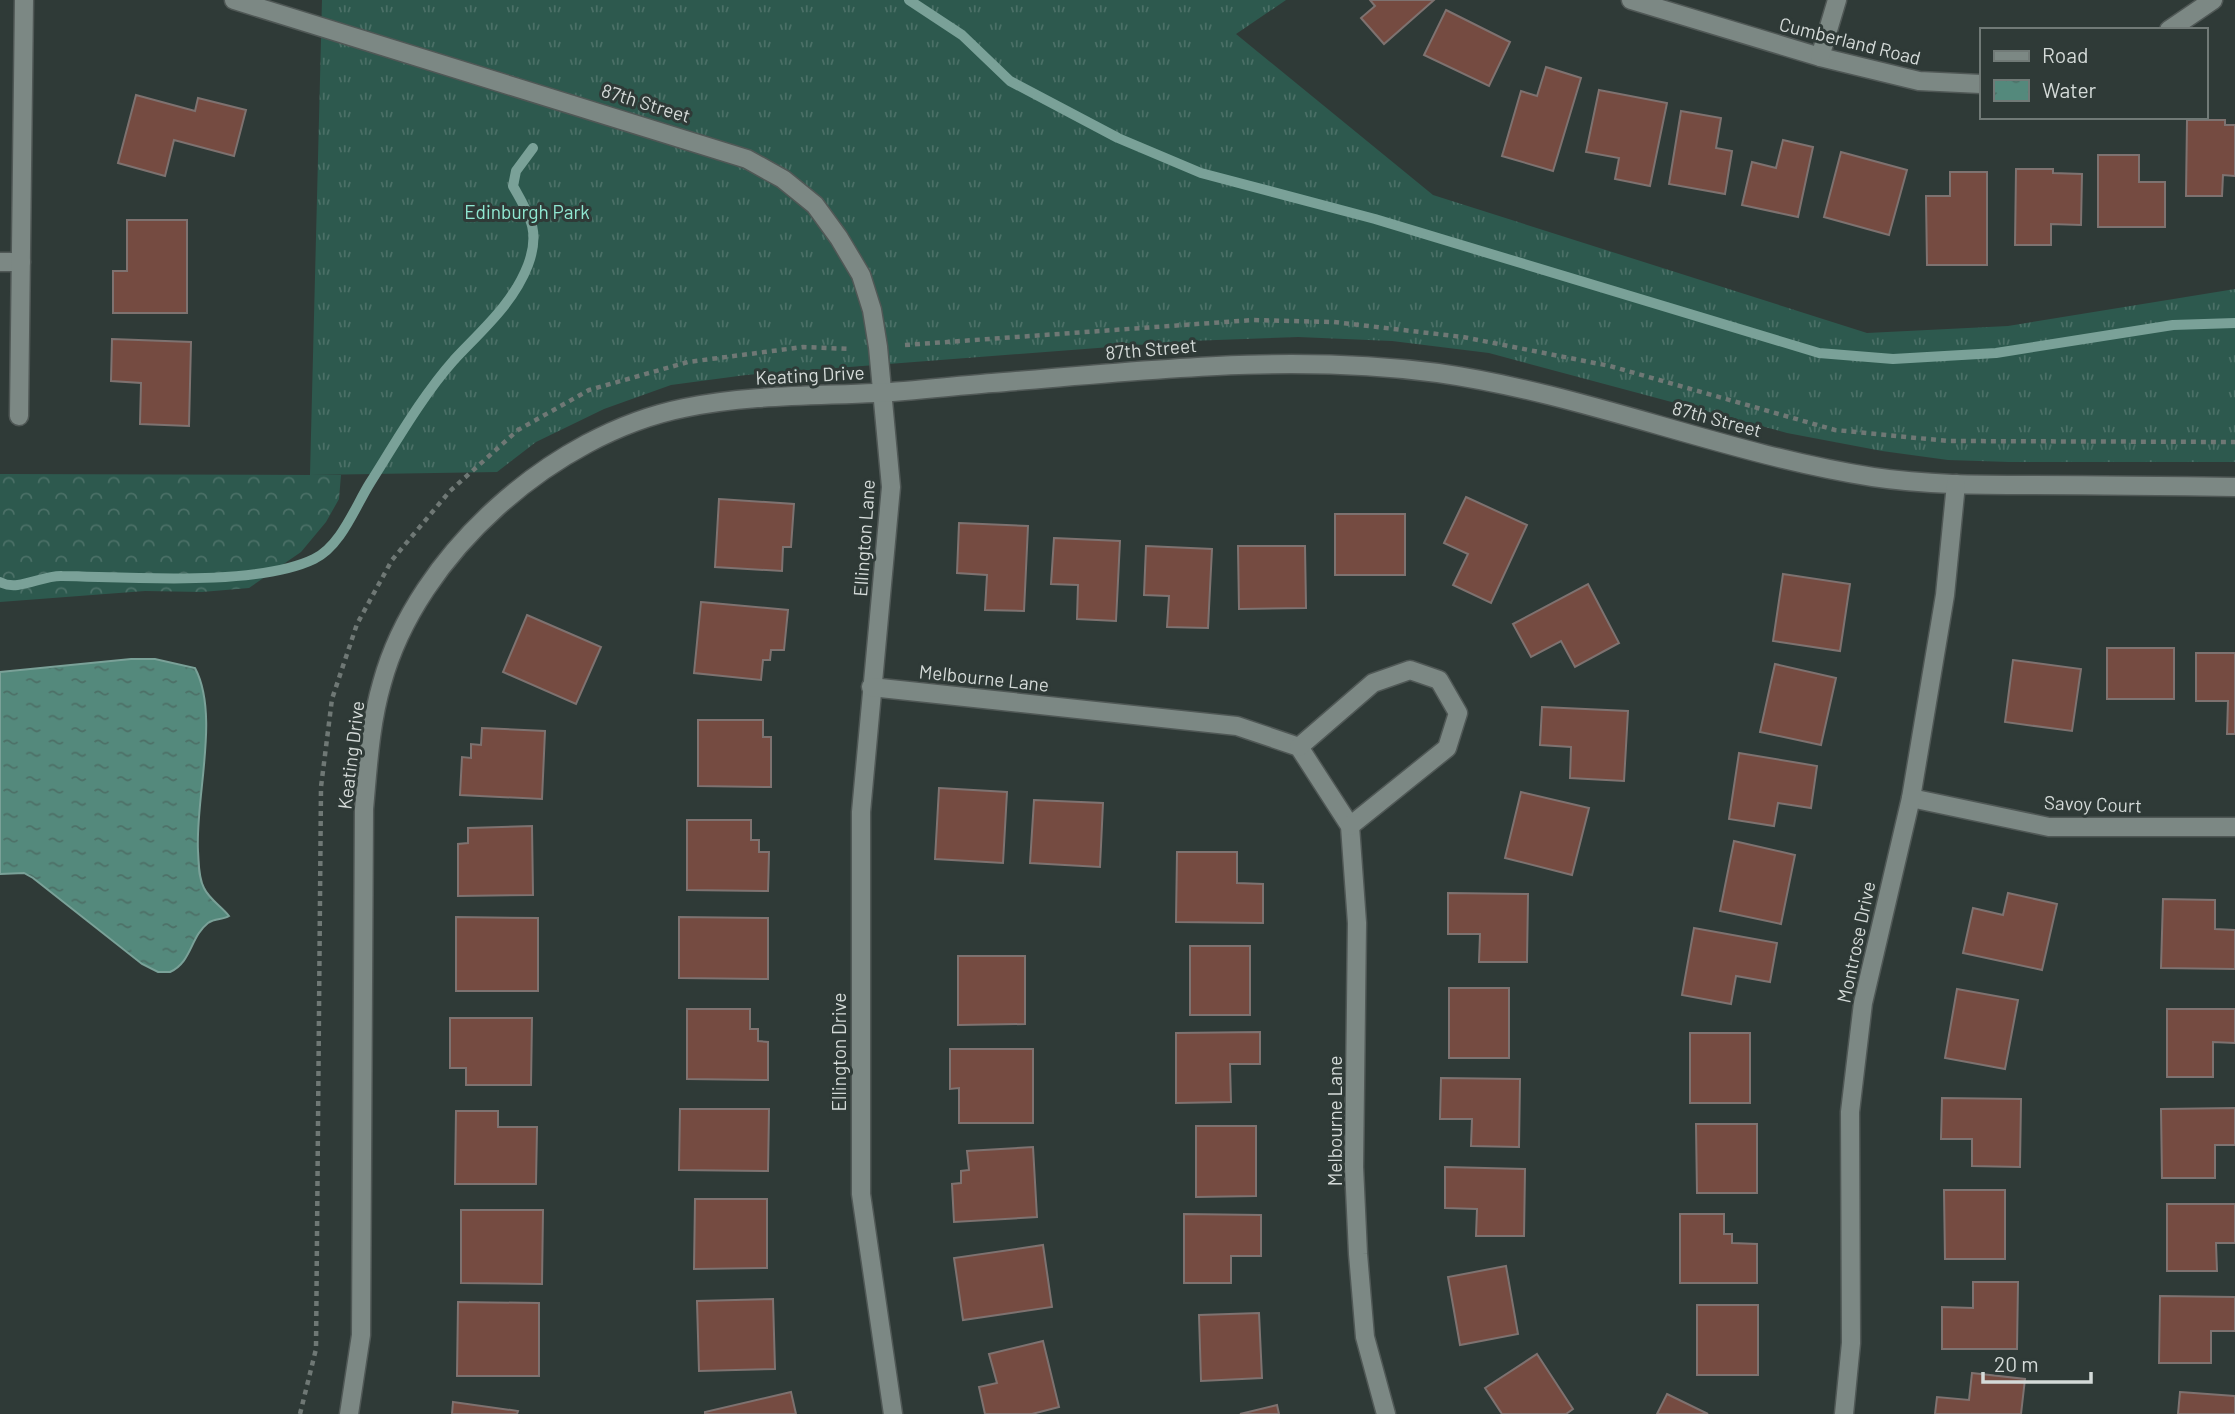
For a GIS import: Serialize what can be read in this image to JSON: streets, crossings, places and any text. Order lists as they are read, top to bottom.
{
  "streets": {
    "street": [
      "Cumberland Road",
      "87th Street",
      "Keating Drive",
      "Ellington Lane",
      "Melbourne Lane",
      "Savoy Court",
      "Montrose Drive",
      "Ellington Drive"
    ]
  },
  "crossings": [
    ["87th Street", "Keating Drive"],
    ["87th Street", "Ellington Lane"],
    ["87th Street", "Montrose Drive"],
    ["Keating Drive", "Ellington Lane"],
    ["Ellington Lane", "Melbourne Lane"],
    ["Ellington Lane", "Ellington Drive"],
    ["Melbourne Lane", "Ellington Drive"],
    ["Savoy Court", "Montrose Drive"]
  ],
  "parks": ["Edinburgh Park"],
  "legend": ["Road", "Water"],
  "scale_bar": "20 m"
}
